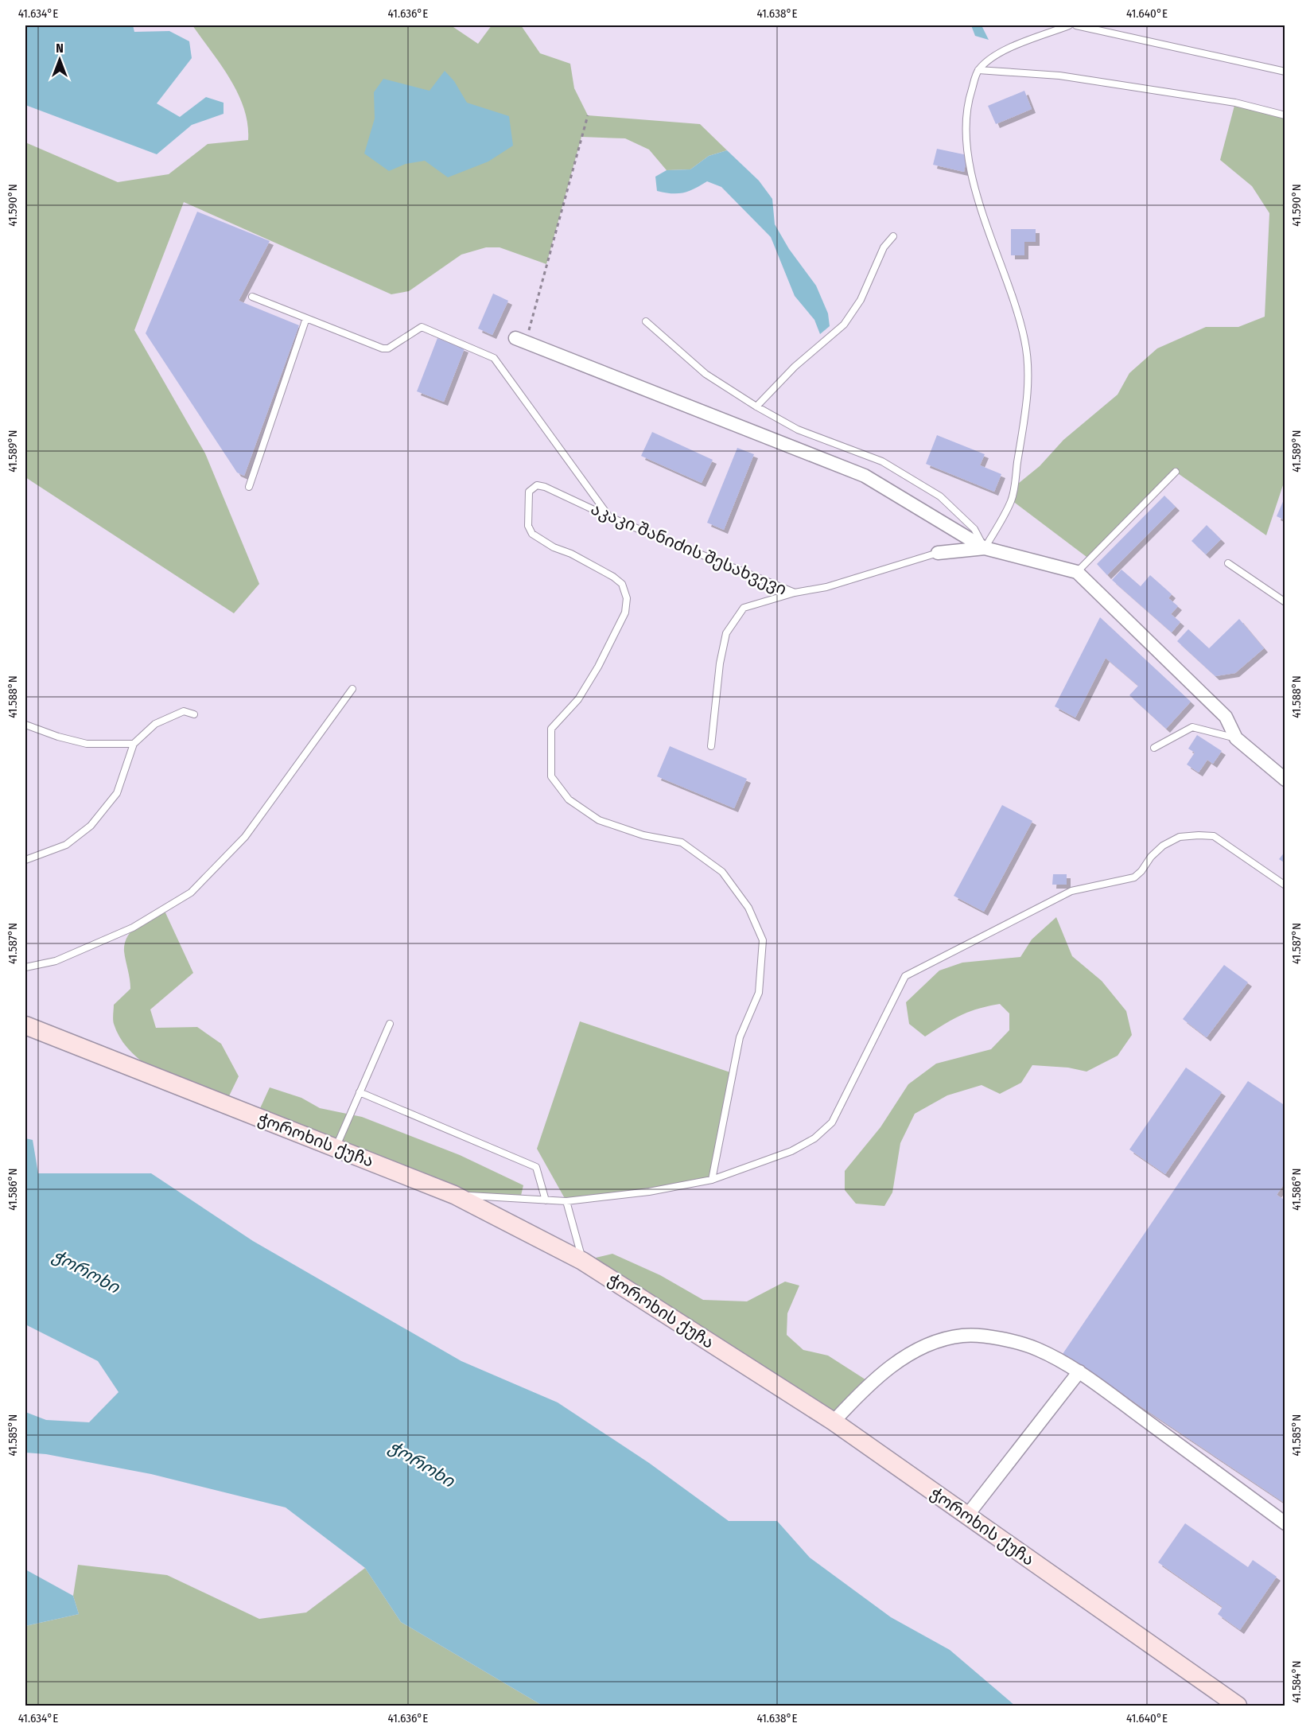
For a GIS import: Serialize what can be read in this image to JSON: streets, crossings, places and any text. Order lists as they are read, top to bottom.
{
  "streets": {
    "street": ["აკაკი შანიძის შესახვევი", "ჭოროხის ქუჩა"]
  },
  "water": ["ჭოროხი"],
  "north": "top",
  "coordinates": [
    "41.634°E",
    "41.636°E",
    "41.638°E",
    "41.640°E",
    "41.590°N",
    "41.589°N",
    "41.588°N",
    "41.587°N",
    "41.586°N",
    "41.585°N",
    "41.584°N"
  ]
}
